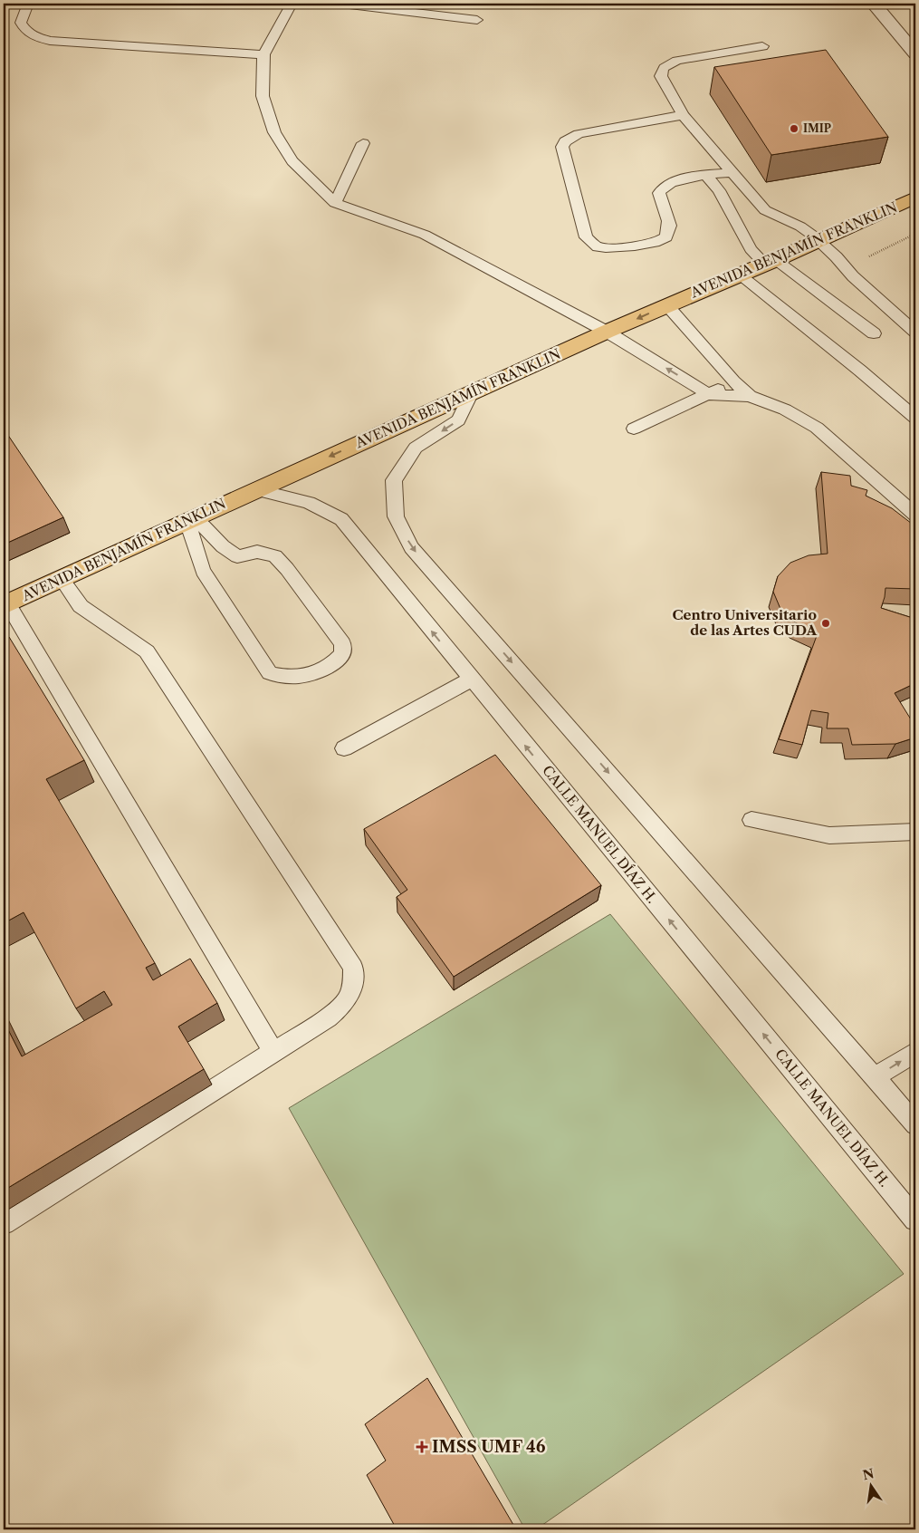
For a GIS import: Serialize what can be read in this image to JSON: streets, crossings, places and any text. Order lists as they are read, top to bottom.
{
  "streets": {
    "main road": ["AVENIDA BENJAMÍN FRANKLIN"],
    "lane": ["CALLE MANUEL DÍAZ H."]
  },
  "crossings": [
    ["AVENIDA BENJAMÍN FRANKLIN", "CALLE MANUEL DÍAZ H."]
  ],
  "one_way": ["CALLE MANUEL DÍAZ H."],
  "places": {
    "other": ["IMIP", "Centro Universitario de las Artes CUDA"],
    "health": ["IMSS UMF 46"]
  },
  "north": "top"
}
